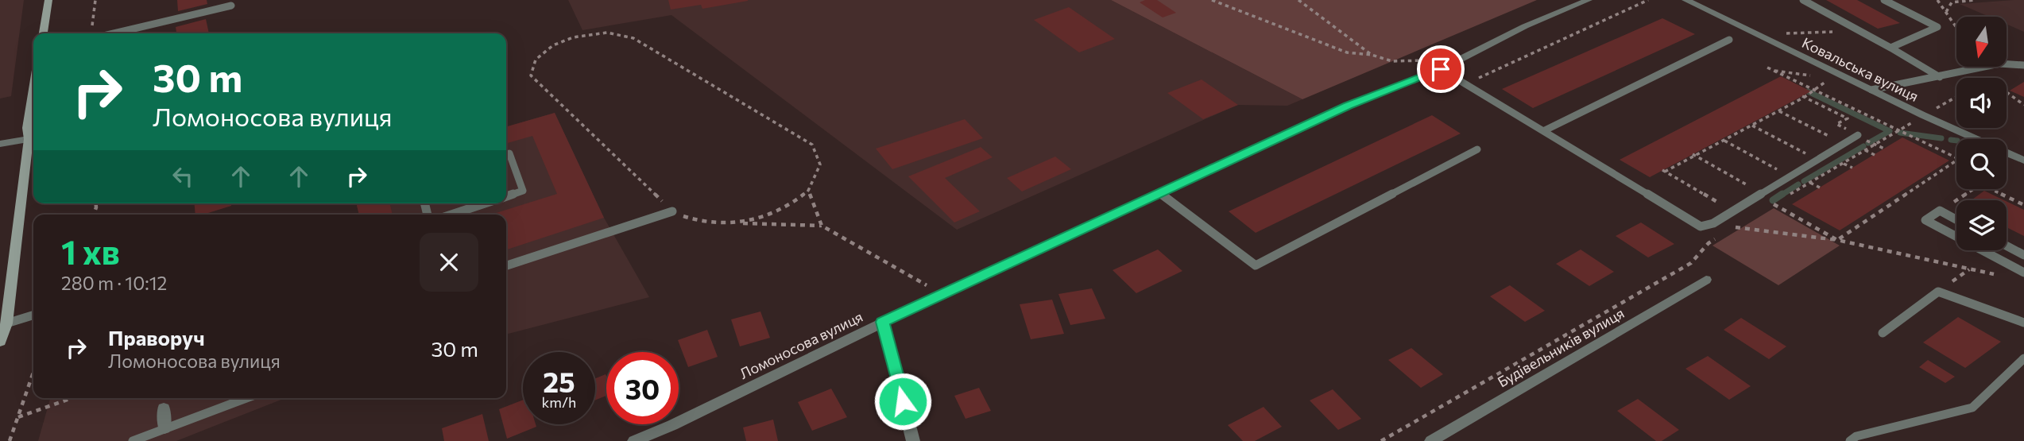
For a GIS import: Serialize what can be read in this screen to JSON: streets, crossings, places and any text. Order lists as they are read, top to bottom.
{
  "streets": {
    "street": ["Ковальська вулиця", "Ломоносова вулиця", "Будівельників вулиця"]
  },
  "north": "bottom",
  "page": {
    "turn": ["30 m", "Ломоносова вулиця"],
    "heading": ["1 хв", "280 m · 10:12"],
    "list": [
      {
        "name": "Праворуч",
        "note": "Ломоносова вулиця",
        "value": "30 m"
      }
    ],
    "speed": "25 km/h",
    "limit": "30"
  }
}
